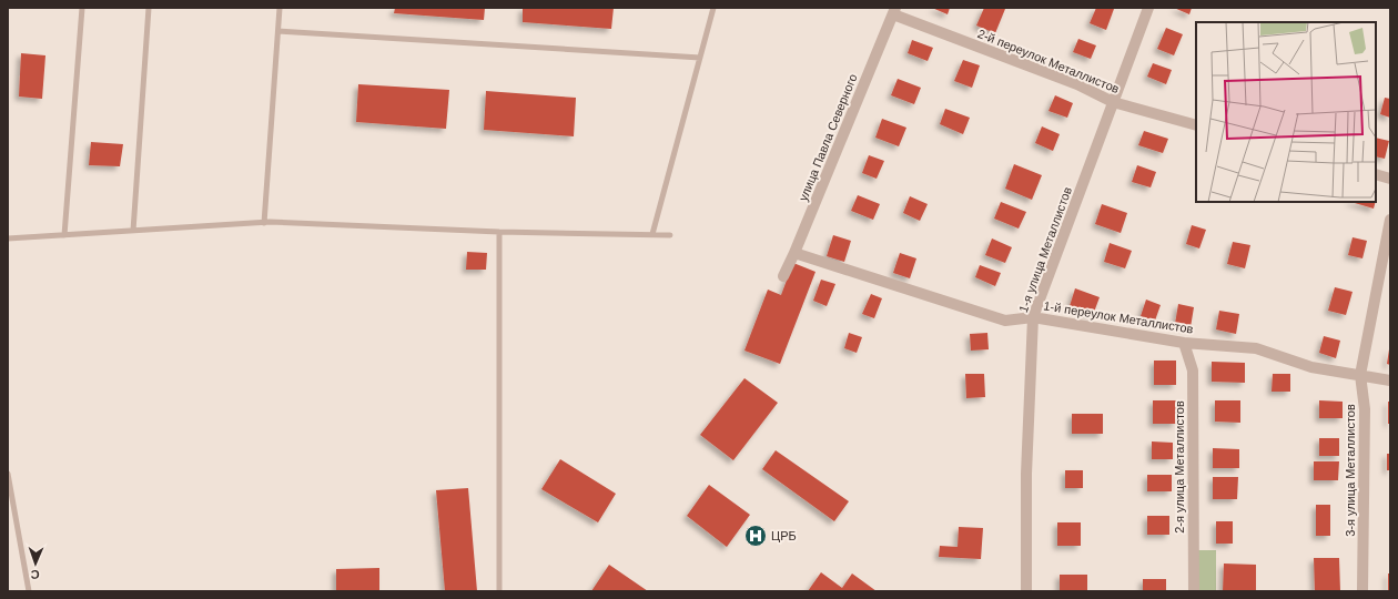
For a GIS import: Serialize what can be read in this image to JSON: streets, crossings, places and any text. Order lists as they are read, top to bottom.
{
  "streets": {
    "street": [
      "2-й переулок Металлистов",
      "улица Павла Северного",
      "1-я улица Металлистов",
      "1-й переулок Металлистов",
      "2-я улица Металлистов",
      "3-я улица Металлистов"
    ]
  },
  "crossings": [
    ["2-й переулок Металлистов", "улица Павла Северного"],
    ["2-й переулок Металлистов", "1-я улица Металлистов"],
    ["улица Павла Северного", "1-й переулок Металлистов"],
    ["1-я улица Металлистов", "1-й переулок Металлистов"],
    ["1-й переулок Металлистов", "2-я улица Металлистов"],
    ["1-й переулок Металлистов", "3-я улица Металлистов"]
  ],
  "places": {
    "hospital": ["ЦРБ"]
  },
  "north": "bottom"
}
